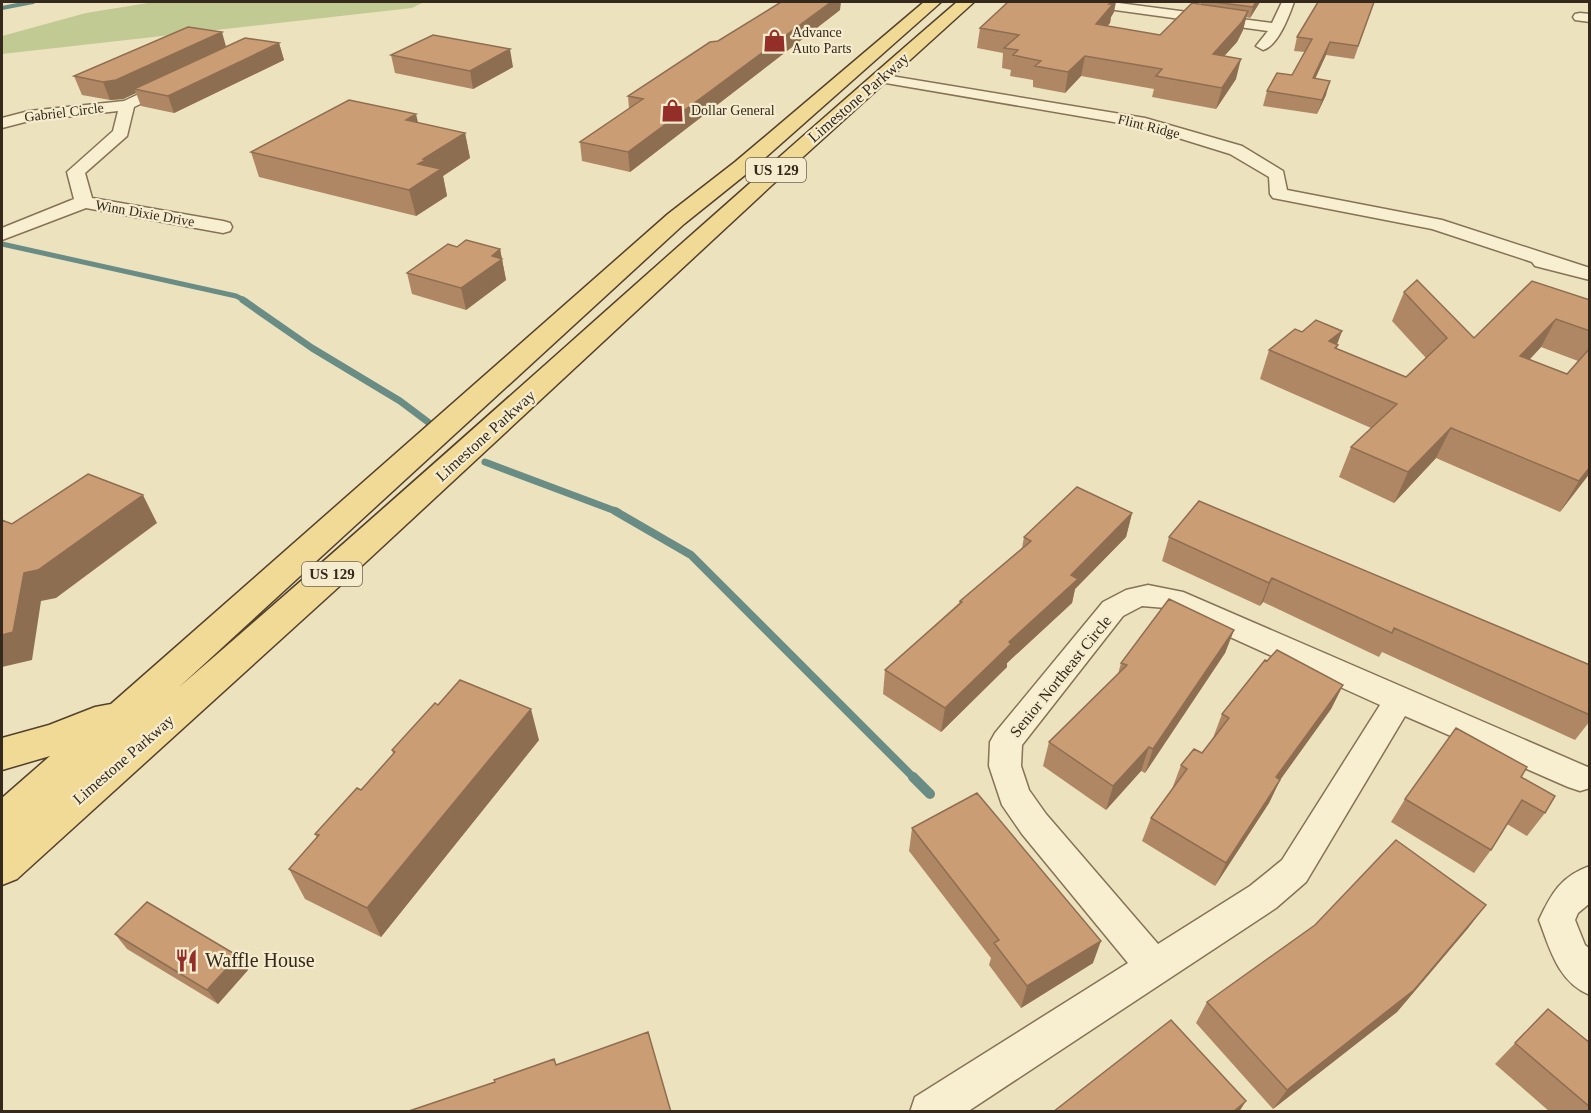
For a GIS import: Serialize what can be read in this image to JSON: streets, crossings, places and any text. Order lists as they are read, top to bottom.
{
  "streets": {
    "main road": ["Limestone Parkway", "US 129"],
    "street": [
      "Gabriel Circle",
      "Flint Ridge",
      "Winn Dixie Drive",
      "Senior Northeast Circle"
    ]
  },
  "crossings": [
    ["Limestone Parkway", "Flint Ridge"],
    ["Gabriel Circle", "Winn Dixie Drive"]
  ],
  "places": {
    "shop": ["Advance Auto Parts", "Dollar General"],
    "restaurant": ["Waffle House"]
  }
}
